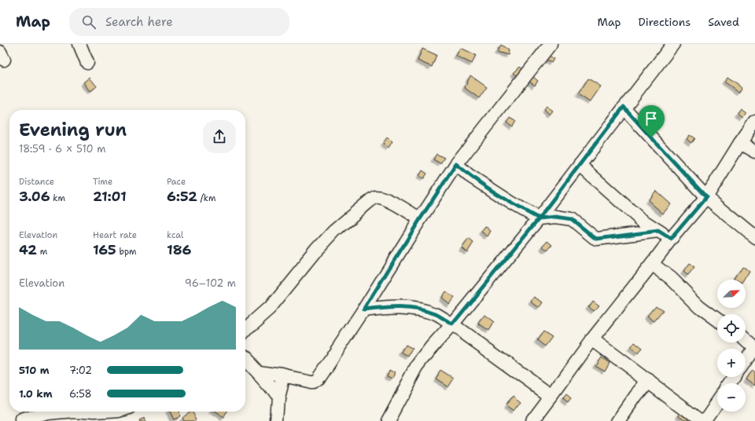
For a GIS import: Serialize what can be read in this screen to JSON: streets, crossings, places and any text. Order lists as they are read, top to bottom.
{
  "north": "top right",
  "page": {
    "header": "Map",
    "search": "Search here",
    "nav": ["Map", "Directions", "Saved"],
    "heading": ["Evening run", "18:59 · 6 × 510 m"],
    "stats": [
      ["Distance", "3.06 km"],
      ["Time", "21:01"],
      ["Pace", "6:52 /km"],
      ["Elevation", "42 m"],
      ["Heart rate", "165 bpm"],
      ["kcal", "186"]
    ],
    "chart": ["Elevation", "96–102 m"],
    "map_buttons": ["+", "−"],
    "list": [
      {
        "name": "510 m",
        "note": "7:02"
      },
      {
        "name": "1.0 km",
        "note": "6:58"
      }
    ]
  }
}
